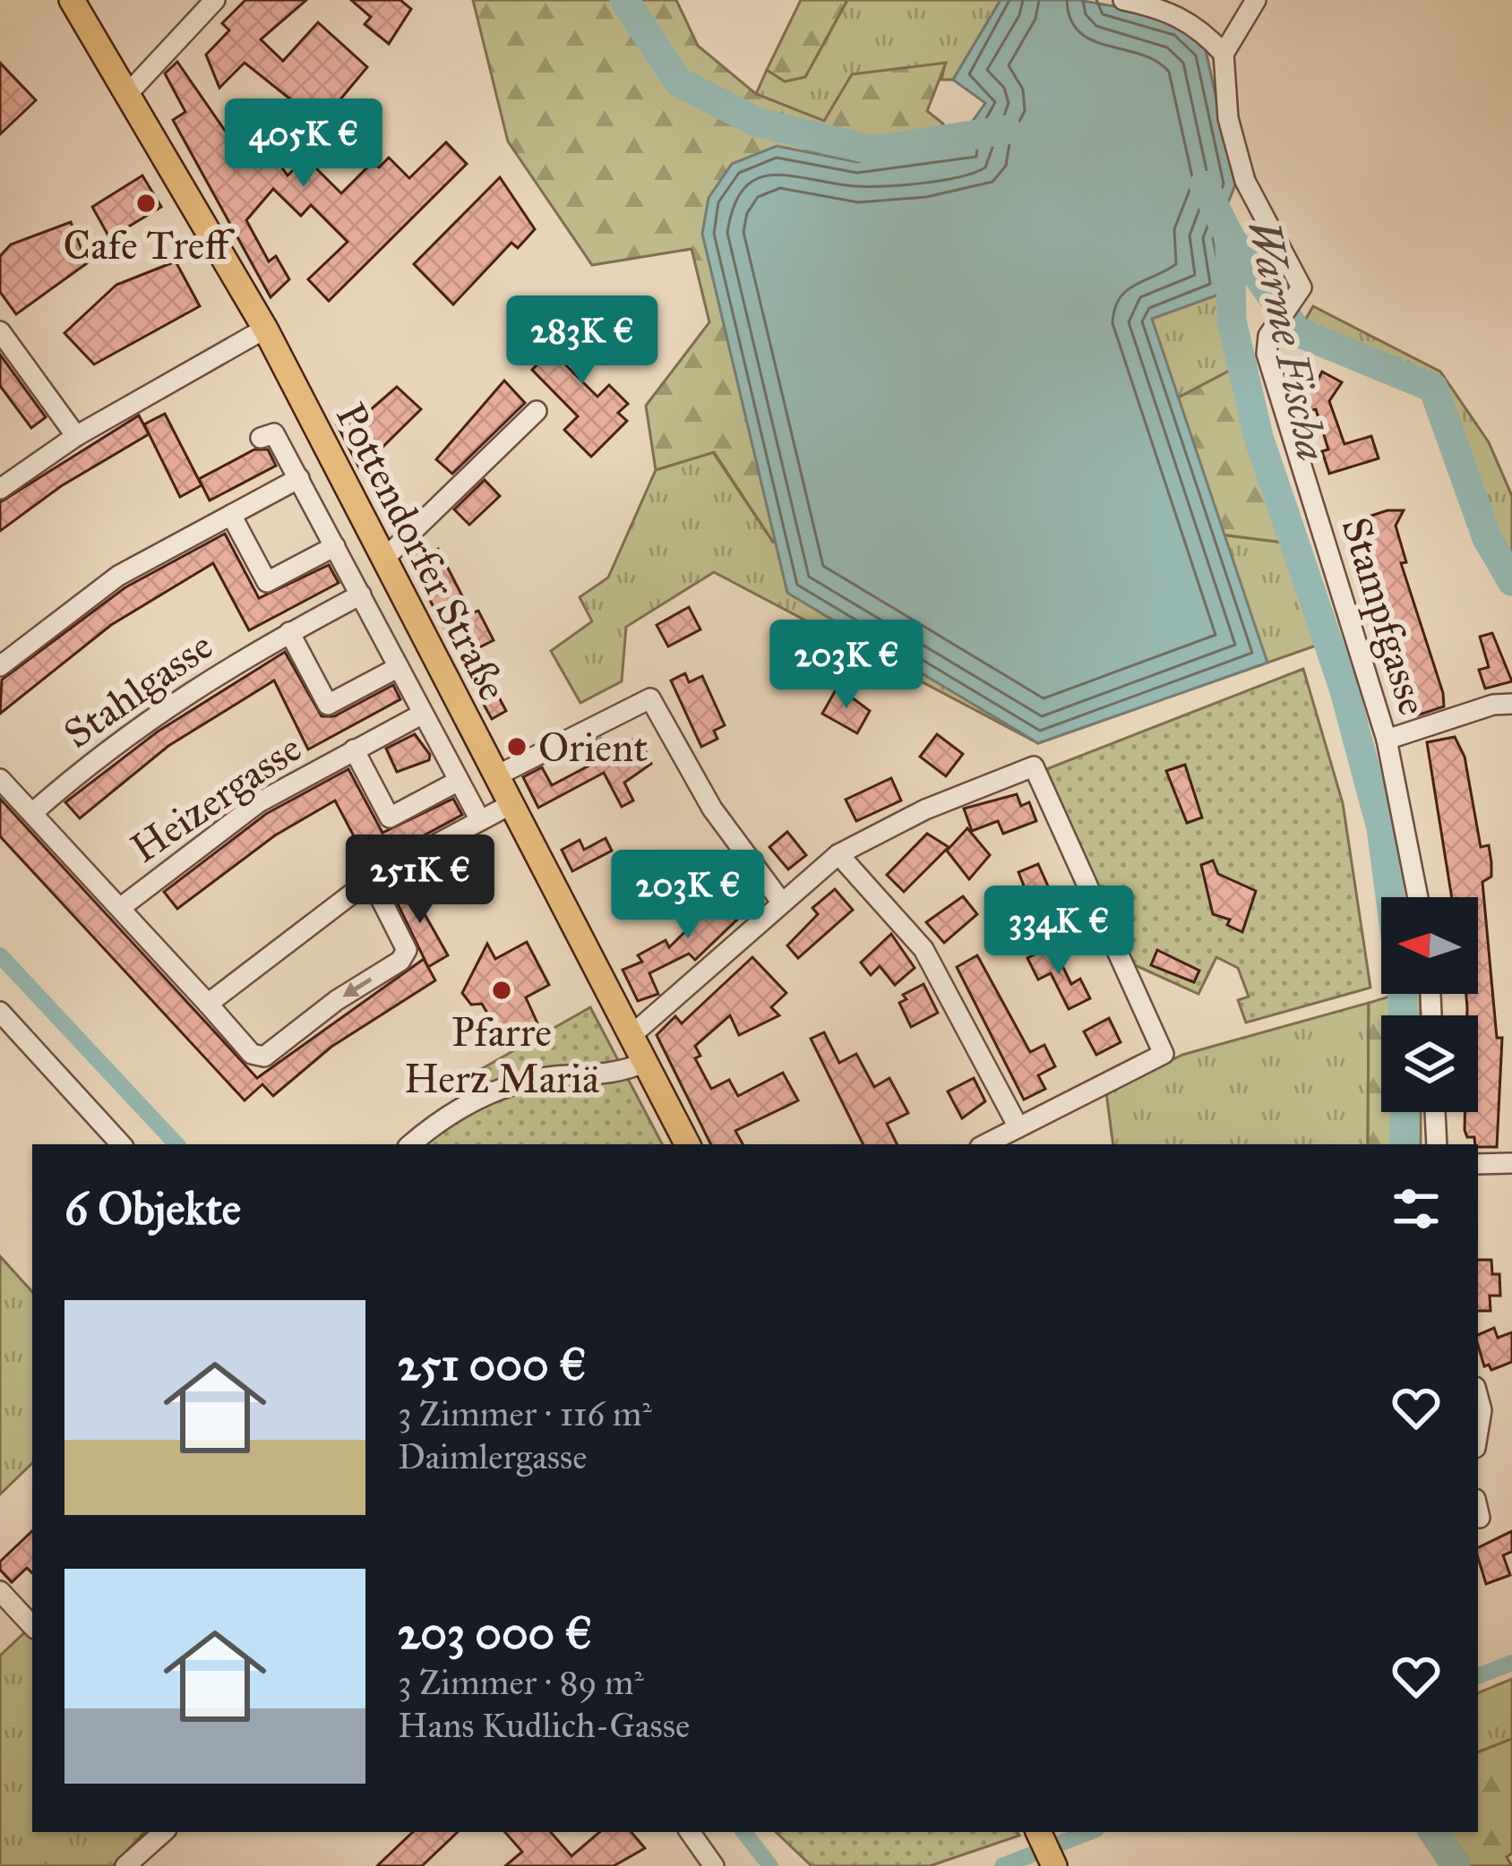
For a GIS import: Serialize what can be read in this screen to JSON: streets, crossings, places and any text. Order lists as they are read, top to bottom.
{
  "streets": {
    "main road": ["Pottendorfer Straße"],
    "street": ["Stampfgasse", "Stahlgasse", "Heizergasse"]
  },
  "crossings": [
    ["Pottendorfer Straße", "Stahlgasse"],
    ["Pottendorfer Straße", "Heizergasse"]
  ],
  "water": ["Warme Fischa"],
  "places": ["Cafe Treff", "Orient", "Pfarre Herz Mariä"],
  "north": "left",
  "page": {
    "price": [
      "405K €",
      "283K €",
      "203K €",
      "251K €",
      "203K €",
      "334K €"
    ],
    "heading": "6 Objekte",
    "list": [
      {
        "name": "251 000 €",
        "note": "3 Zimmer · 116 m² · Daimlergasse"
      },
      {
        "name": "203 000 €",
        "note": "3 Zimmer · 89 m² · Hans Kudlich-Gasse"
      }
    ]
  }
}
